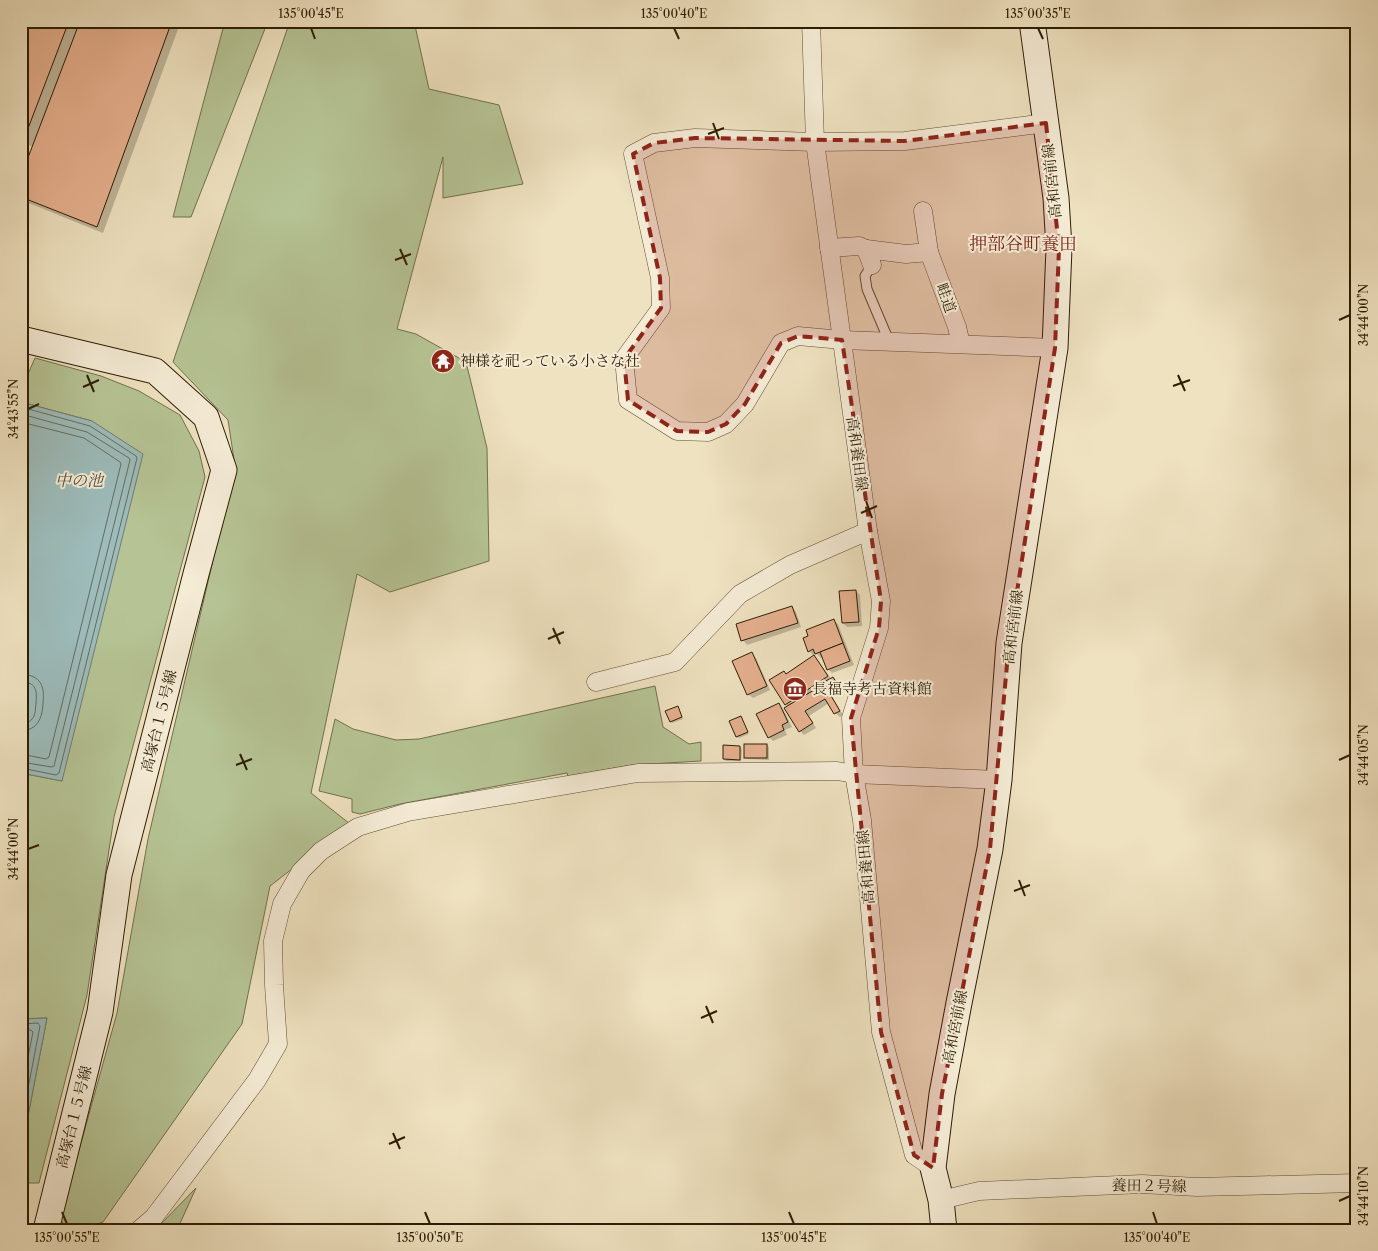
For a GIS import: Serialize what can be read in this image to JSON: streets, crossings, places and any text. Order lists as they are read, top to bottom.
{
  "streets": {
    "street": [
      "高和宮前線",
      "畦道",
      "高和養田線",
      "高塚台１５号線",
      "養田２号線"
    ]
  },
  "crossings": [
    ["高和宮前線", "高和養田線"],
    ["高和宮前線", "養田２号線"]
  ],
  "districts": ["押部谷町養田"],
  "water": ["中の池"],
  "places": {
    "temple": ["神様を祀っている小さな社"],
    "museum": ["長福寺考古資料館"]
  },
  "coordinates": [
    "135°00'45\"E",
    "135°00'40\"E",
    "135°00'35\"E",
    "34°44'00\"N",
    "34°43'55\"N",
    "34°44'05\"N",
    "34°44'10\"N",
    "135°00'55\"E",
    "135°00'50\"E"
  ]
}
